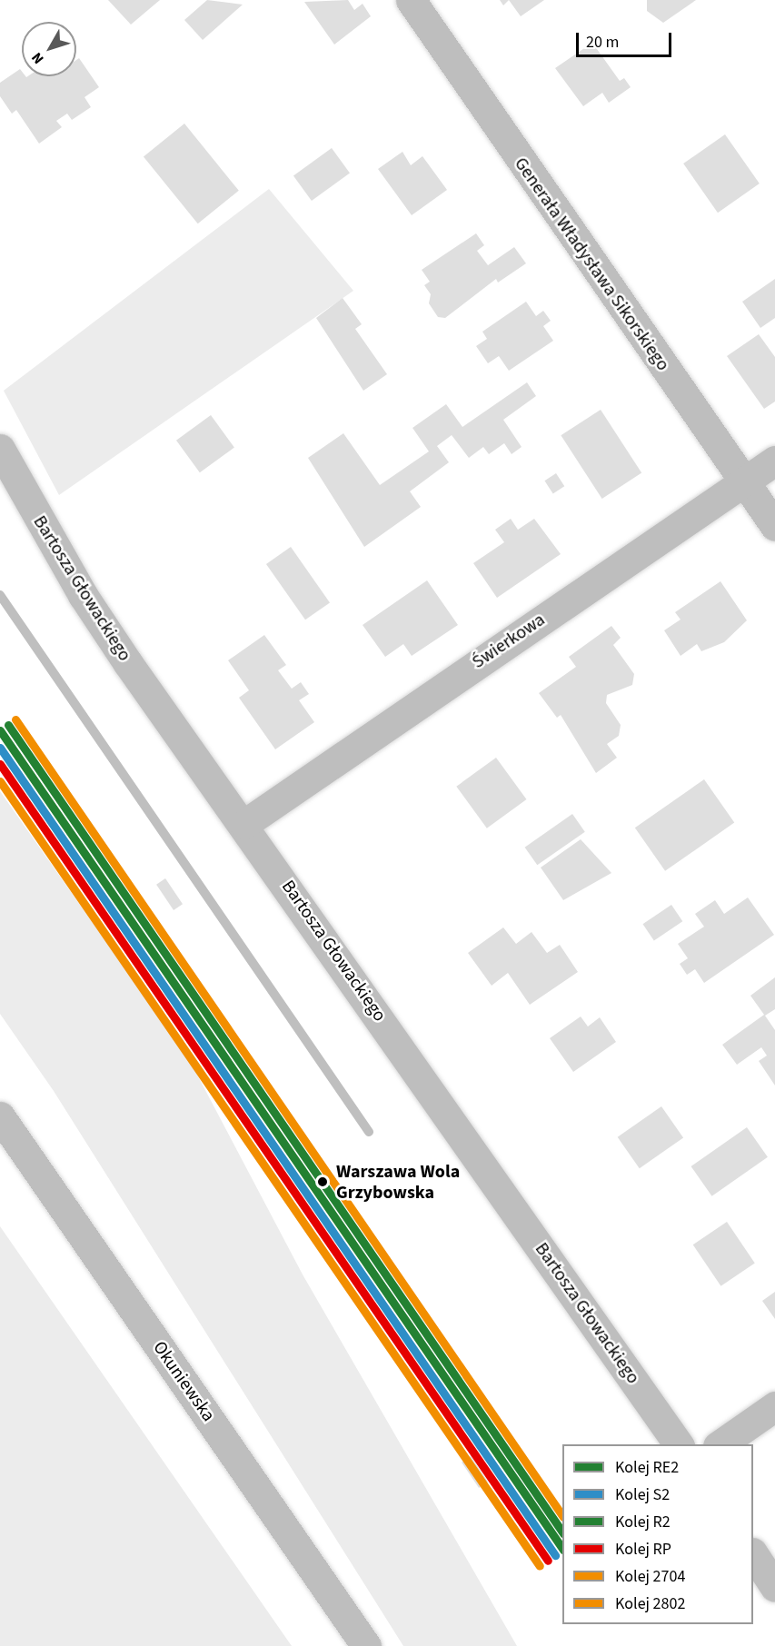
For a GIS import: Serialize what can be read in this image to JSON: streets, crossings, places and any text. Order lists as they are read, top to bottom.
{
  "streets": {
    "street": [
      "Generała Władysława Sikorskiego",
      "Bartosza Głowackiego",
      "Świerkowa",
      "Okuniewska"
    ]
  },
  "crossings": [
    ["Generała Władysława Sikorskiego", "Świerkowa"],
    ["Bartosza Głowackiego", "Świerkowa"]
  ],
  "places": ["Warszawa Wola Grzybowska"],
  "lines": [
    "rail line 2704",
    "rail line R2",
    "rail line RE2",
    "rail line S2",
    "rail line RP",
    "rail line 2802"
  ],
  "legend": [
    "Kolej RE2",
    "Kolej S2",
    "Kolej R2",
    "Kolej RP",
    "Kolej 2704",
    "Kolej 2802"
  ],
  "scale_bar": "20 m",
  "north": "bottom left"
}
